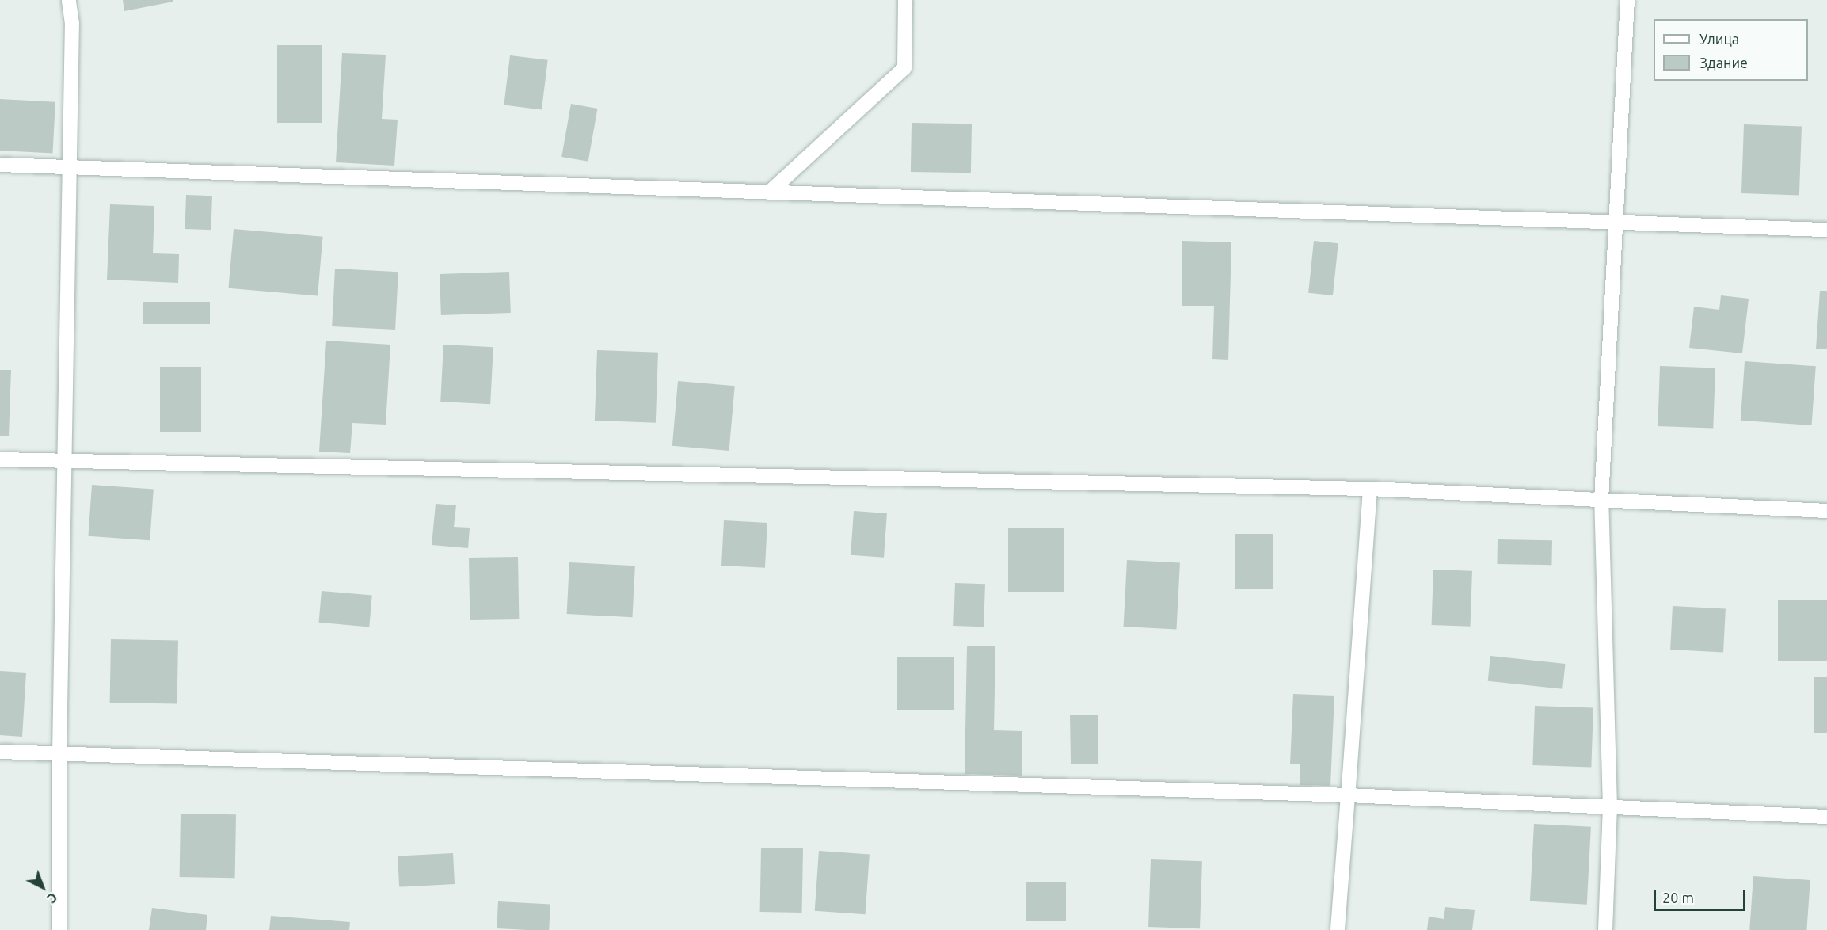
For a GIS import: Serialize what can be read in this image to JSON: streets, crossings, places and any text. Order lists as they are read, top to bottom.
{
  "legend": ["Улица", "Здание"],
  "scale_bar": "20 m",
  "north": "bottom right"
}
